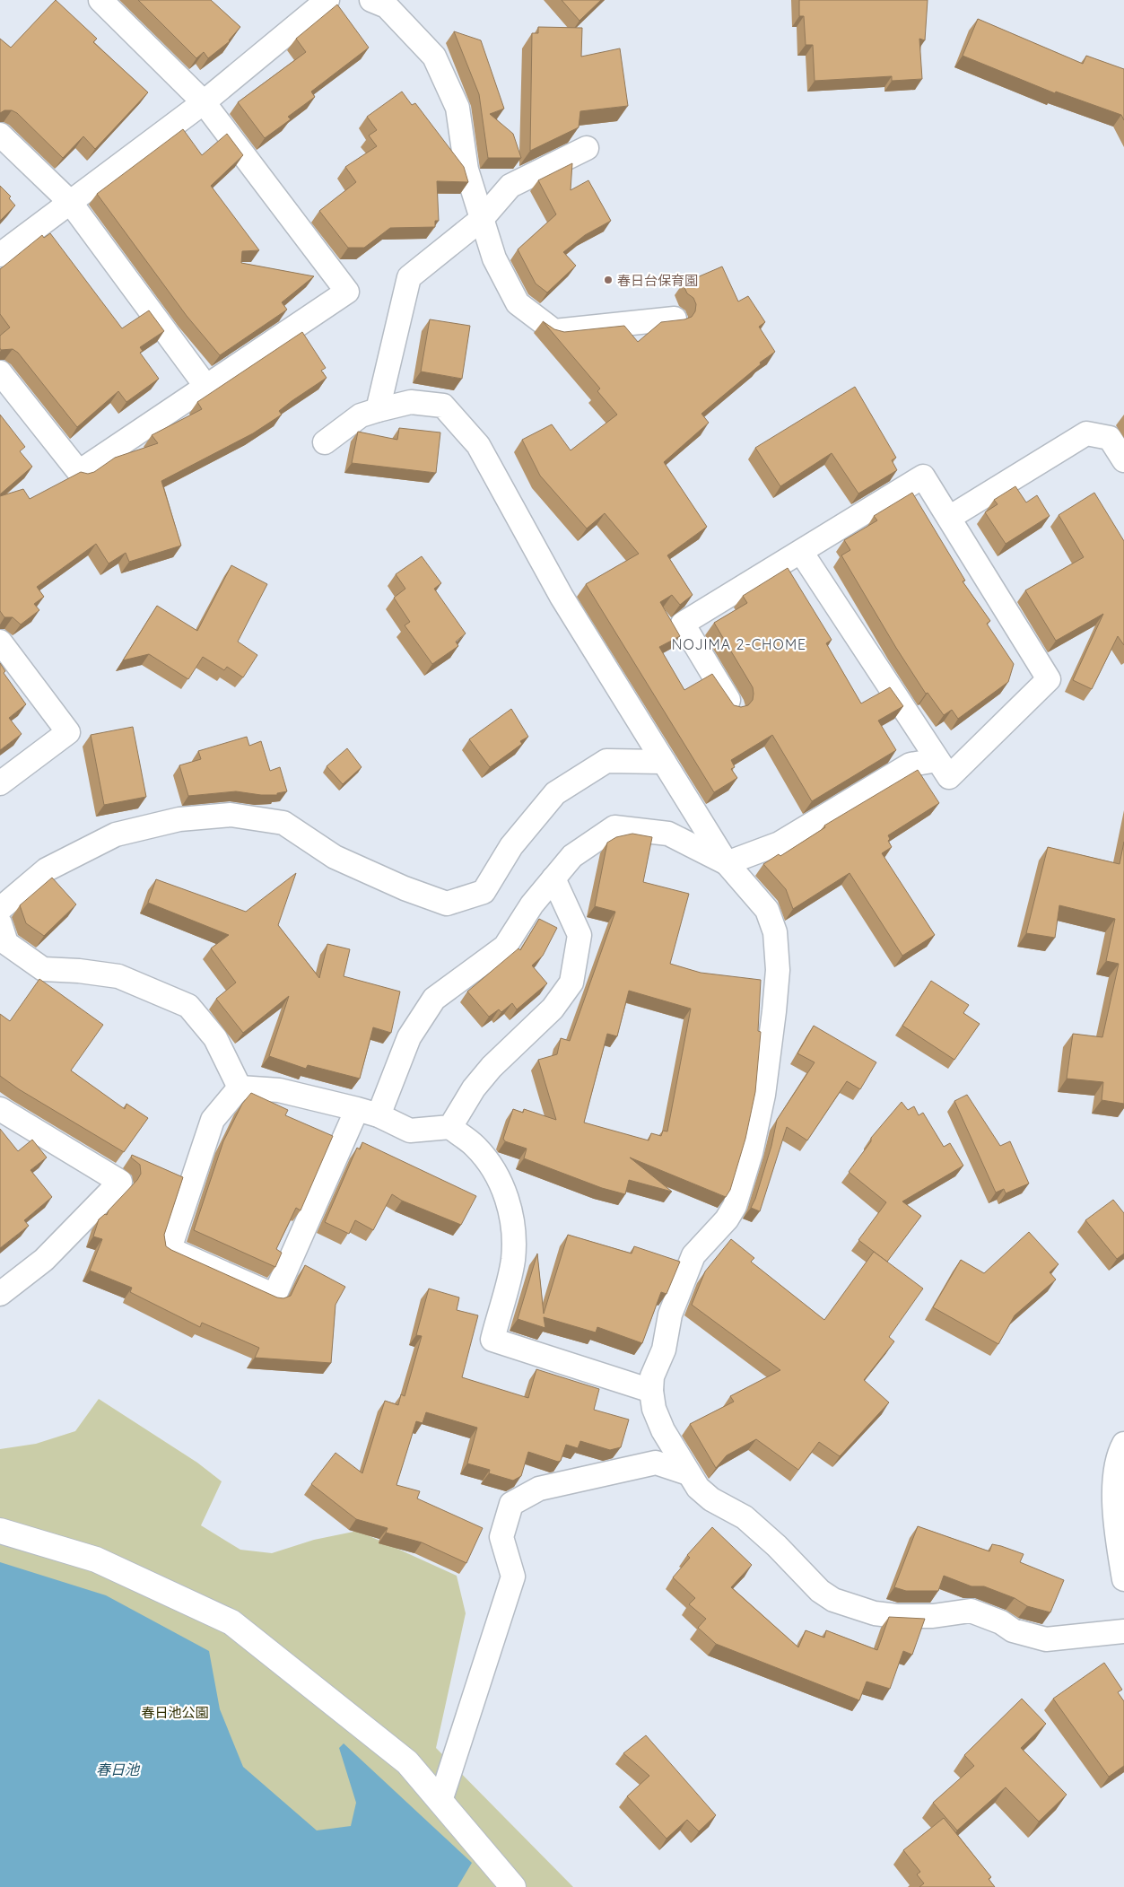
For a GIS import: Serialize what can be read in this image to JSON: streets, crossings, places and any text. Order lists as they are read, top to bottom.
{
  "districts": ["NOJIMA 2-CHOME"],
  "water": ["春日池"],
  "parks": ["春日池公園"],
  "places": ["春日台保育園"]
}
